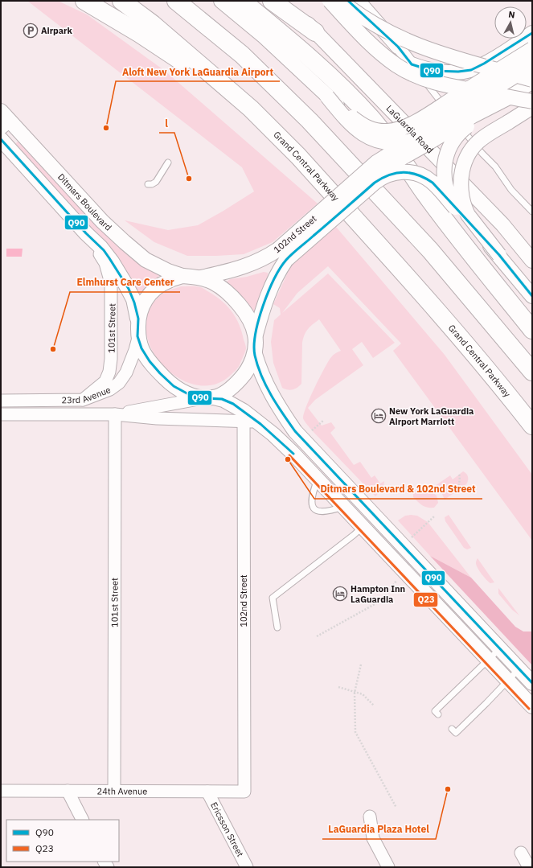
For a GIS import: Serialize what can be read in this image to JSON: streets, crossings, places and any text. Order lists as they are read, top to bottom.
{
  "streets": {
    "highway": ["Grand Central Parkway"],
    "street": [
      "LaGuardia Road",
      "Ditmars Boulevard",
      "102nd Street",
      "101st Street",
      "23rd Avenue",
      "24th Avenue",
      "Ericsson Street"
    ]
  },
  "crossings": [
    ["102nd Street", "23rd Avenue"],
    ["102nd Street", "24th Avenue"],
    ["101st Street", "23rd Avenue"],
    ["101st Street", "24th Avenue"],
    ["24th Avenue", "Ericsson Street"]
  ],
  "places": {
    "parking": ["Airpark"],
    "other": [
      "Aloft New York LaGuardia Airport",
      "l",
      "Elmhurst Care Center",
      "Ditmars Boulevard & 102nd Street",
      "LaGuardia Plaza Hotel"
    ],
    "hotel": ["New York LaGuardia Airport Marriott", "Hampton Inn LaGuardia"]
  },
  "lines": ["transit line Q90", "transit line Q23"],
  "legend": ["Q90", "Q23"],
  "north": "top"
}
